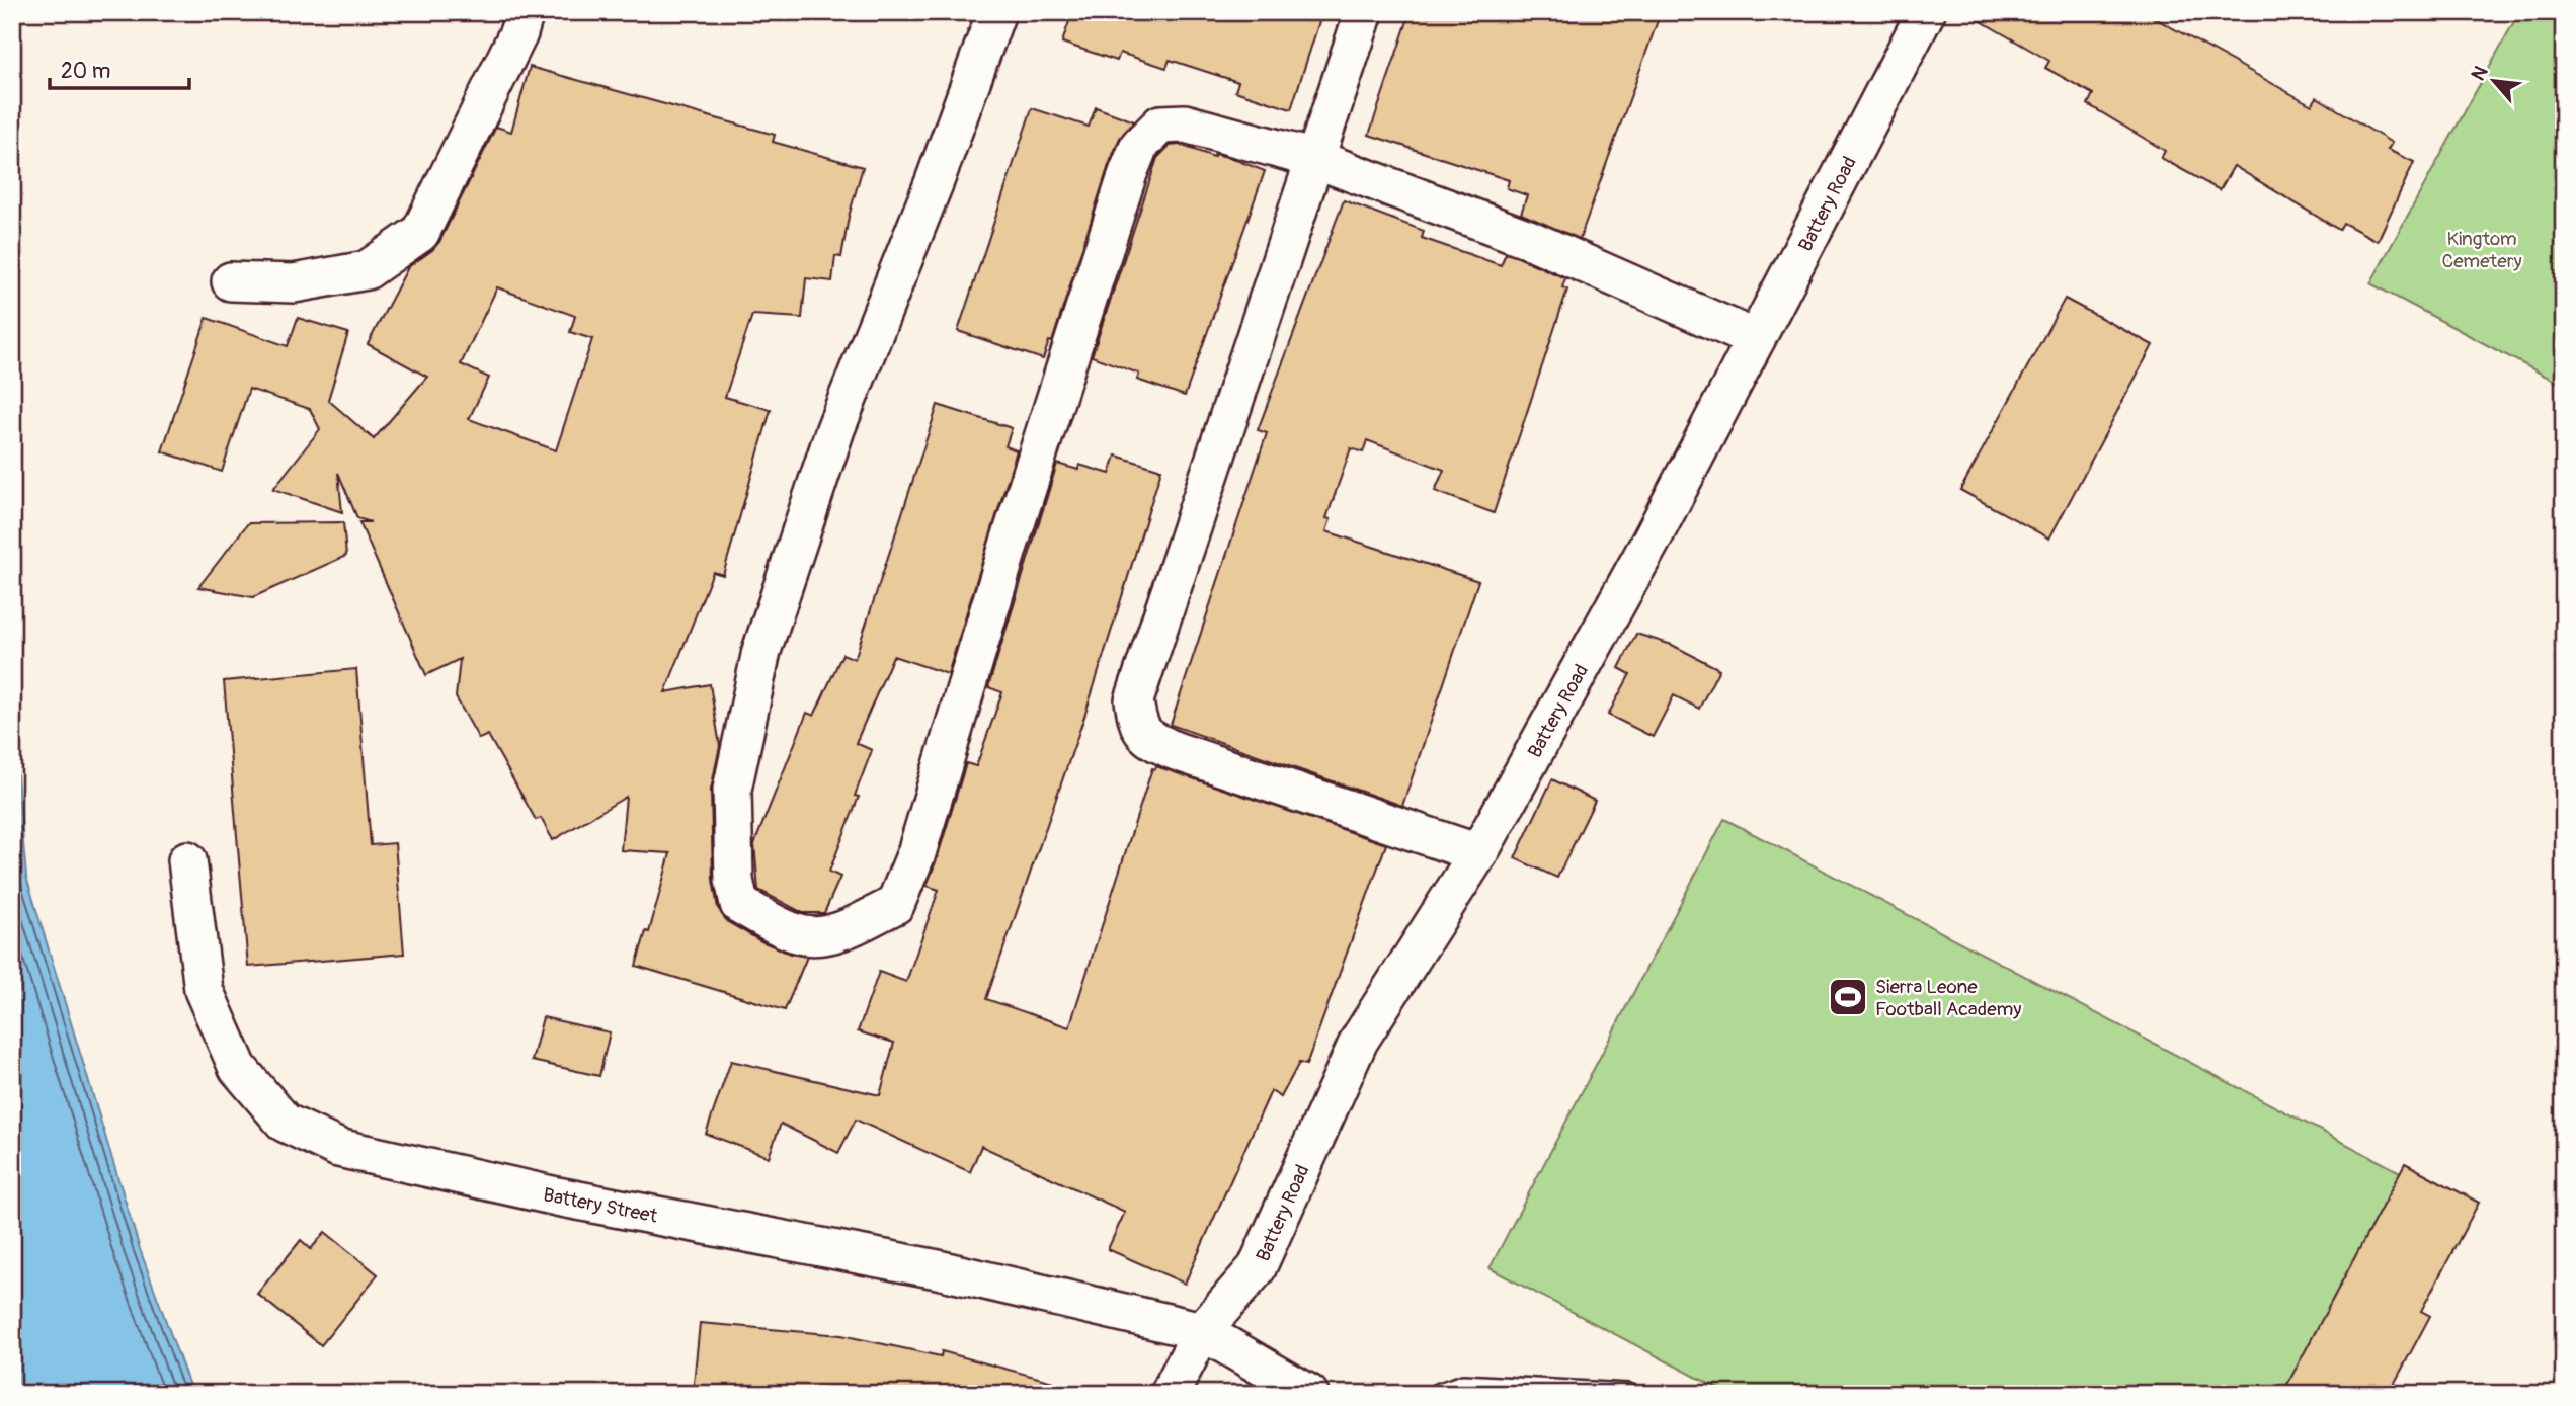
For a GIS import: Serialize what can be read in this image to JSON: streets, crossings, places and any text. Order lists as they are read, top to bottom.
{
  "streets": {
    "street": ["Battery Road", "Battery Street"]
  },
  "crossings": [
    ["Battery Road", "Battery Street"]
  ],
  "parks": ["Kingtom Cemetery"],
  "places": {
    "sports": ["Sierra Leone Football Academy"]
  },
  "scale_bar": "20 m",
  "north": "top left"
}
